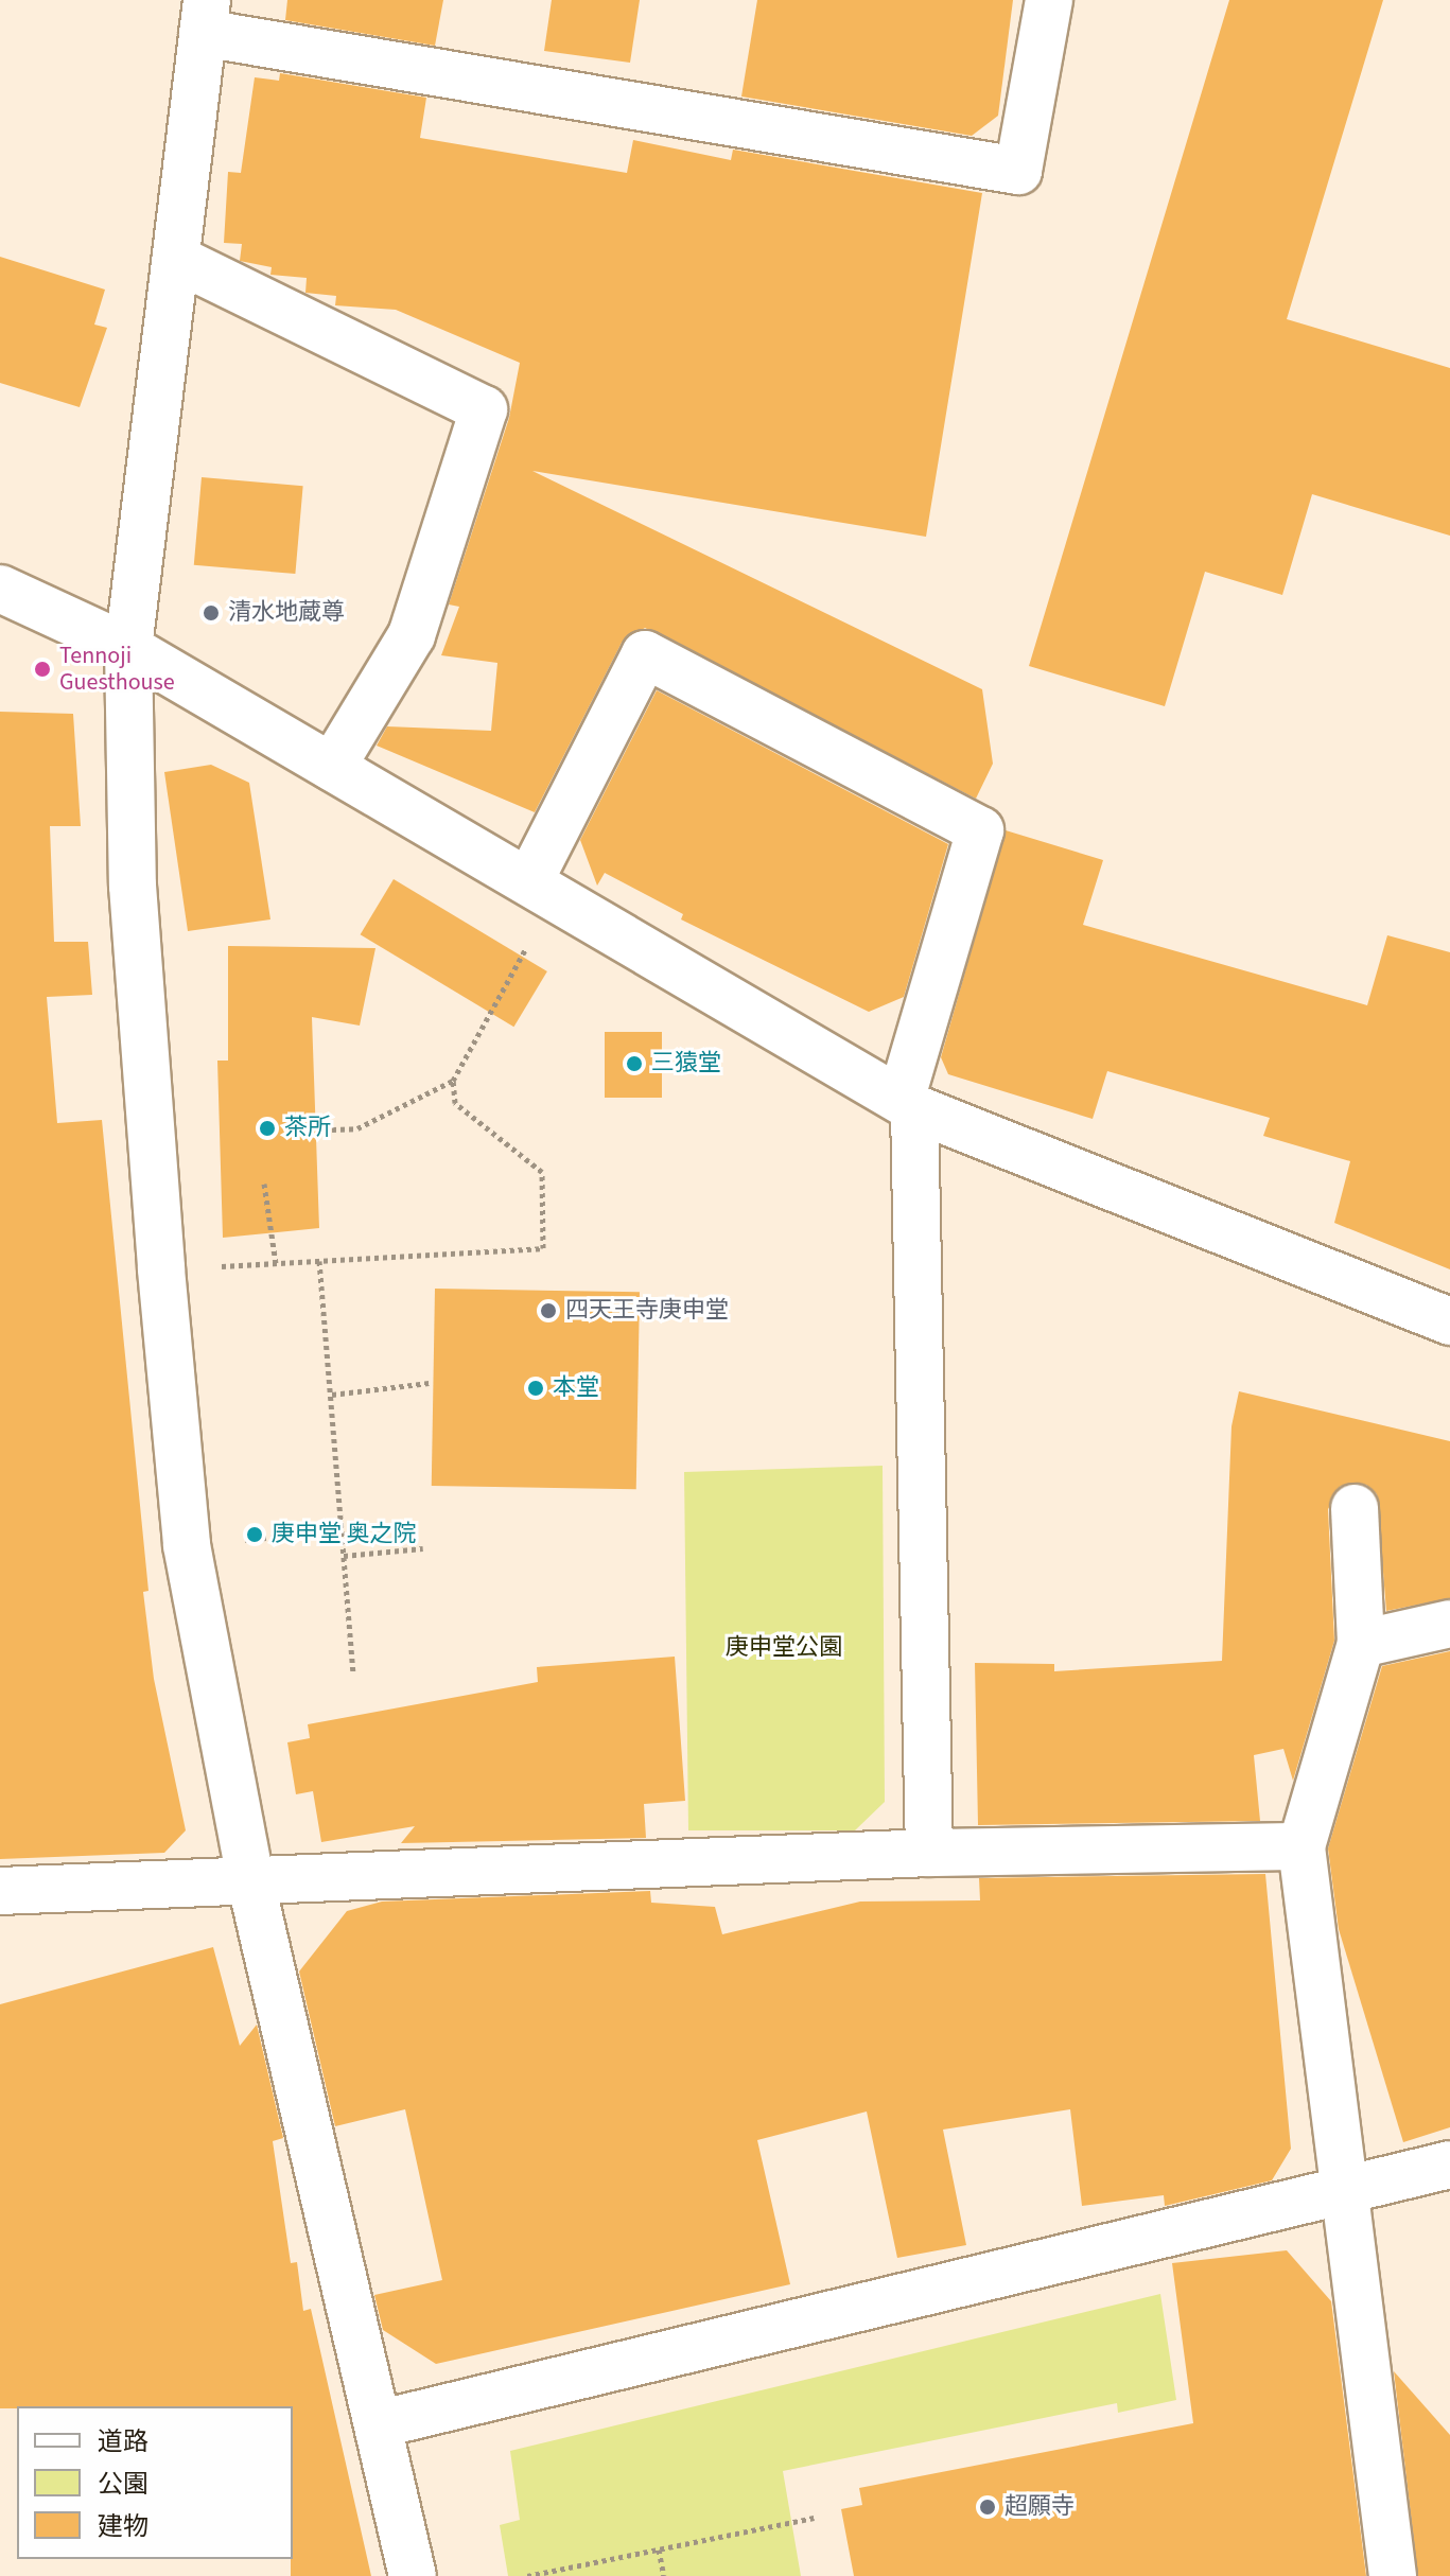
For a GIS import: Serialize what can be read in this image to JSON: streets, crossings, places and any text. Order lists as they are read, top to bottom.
{
  "parks": ["庚申堂公園"],
  "places": [
    "清水地蔵尊",
    "Tennoji Guesthouse",
    "三猿堂",
    "茶所",
    "四天王寺庚申堂",
    "本堂",
    "庚申堂 奥之院",
    "超願寺"
  ],
  "legend": ["道路", "公園", "建物"]
}
